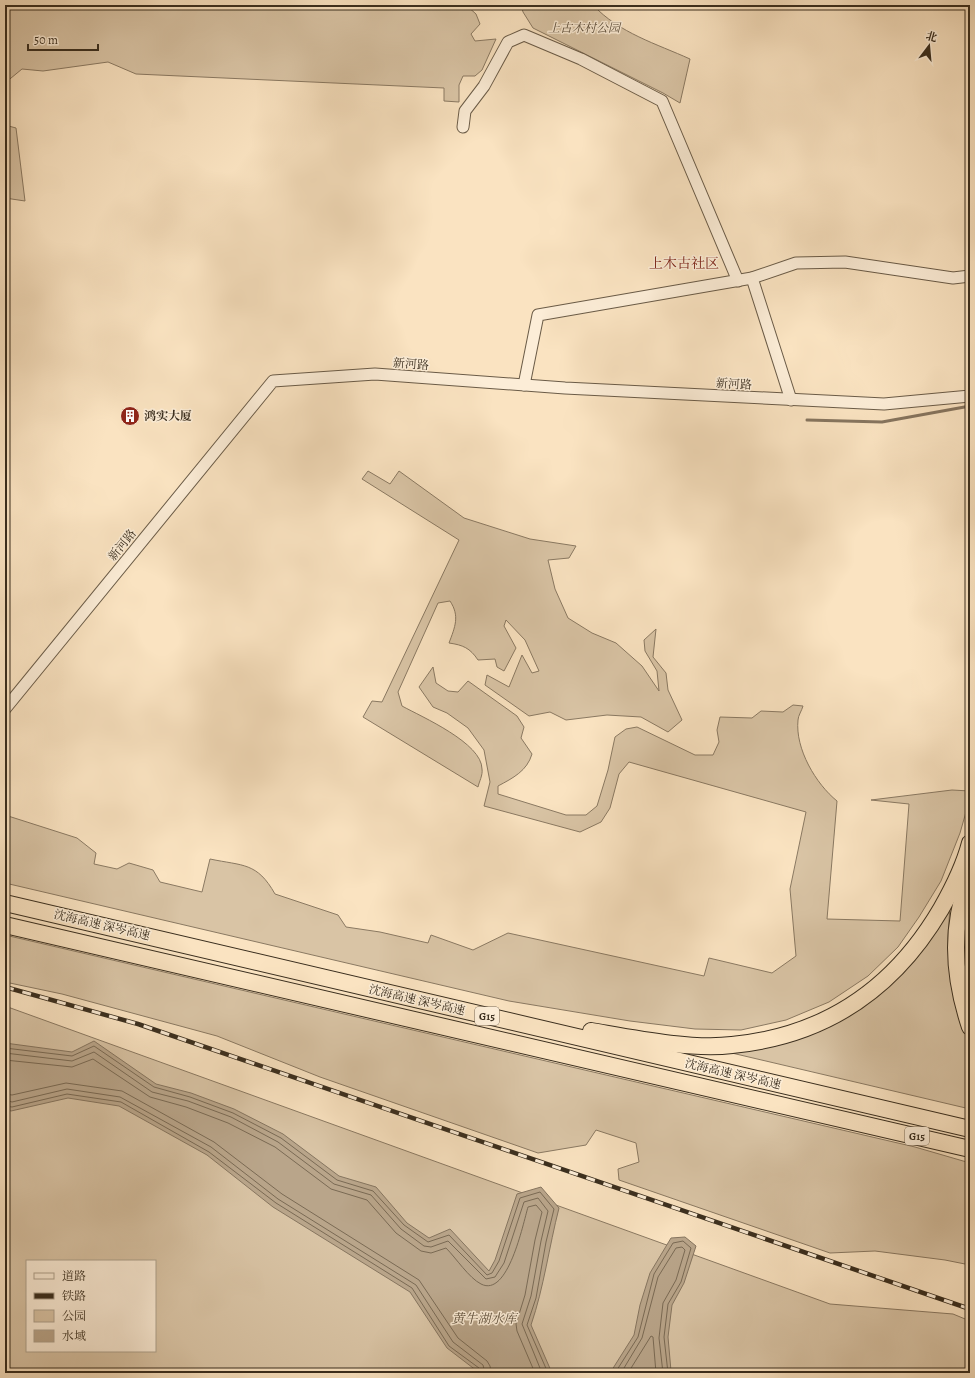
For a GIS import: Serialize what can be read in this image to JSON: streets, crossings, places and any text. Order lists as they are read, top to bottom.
{
  "streets": {
    "highway": ["沈海高速 深岑高速", "G15"],
    "street": ["新河路"]
  },
  "crossings": [
    ["沈海高速 深岑高速", "G15"]
  ],
  "districts": ["上木古社区"],
  "water": ["黄牛湖水库"],
  "parks": ["上古木村公园"],
  "places": {
    "building": ["鸿实大厦"]
  },
  "legend": [
    "道路",
    "铁路",
    "公园",
    "水域"
  ],
  "scale_bar": "50 m",
  "north": "top"
}
